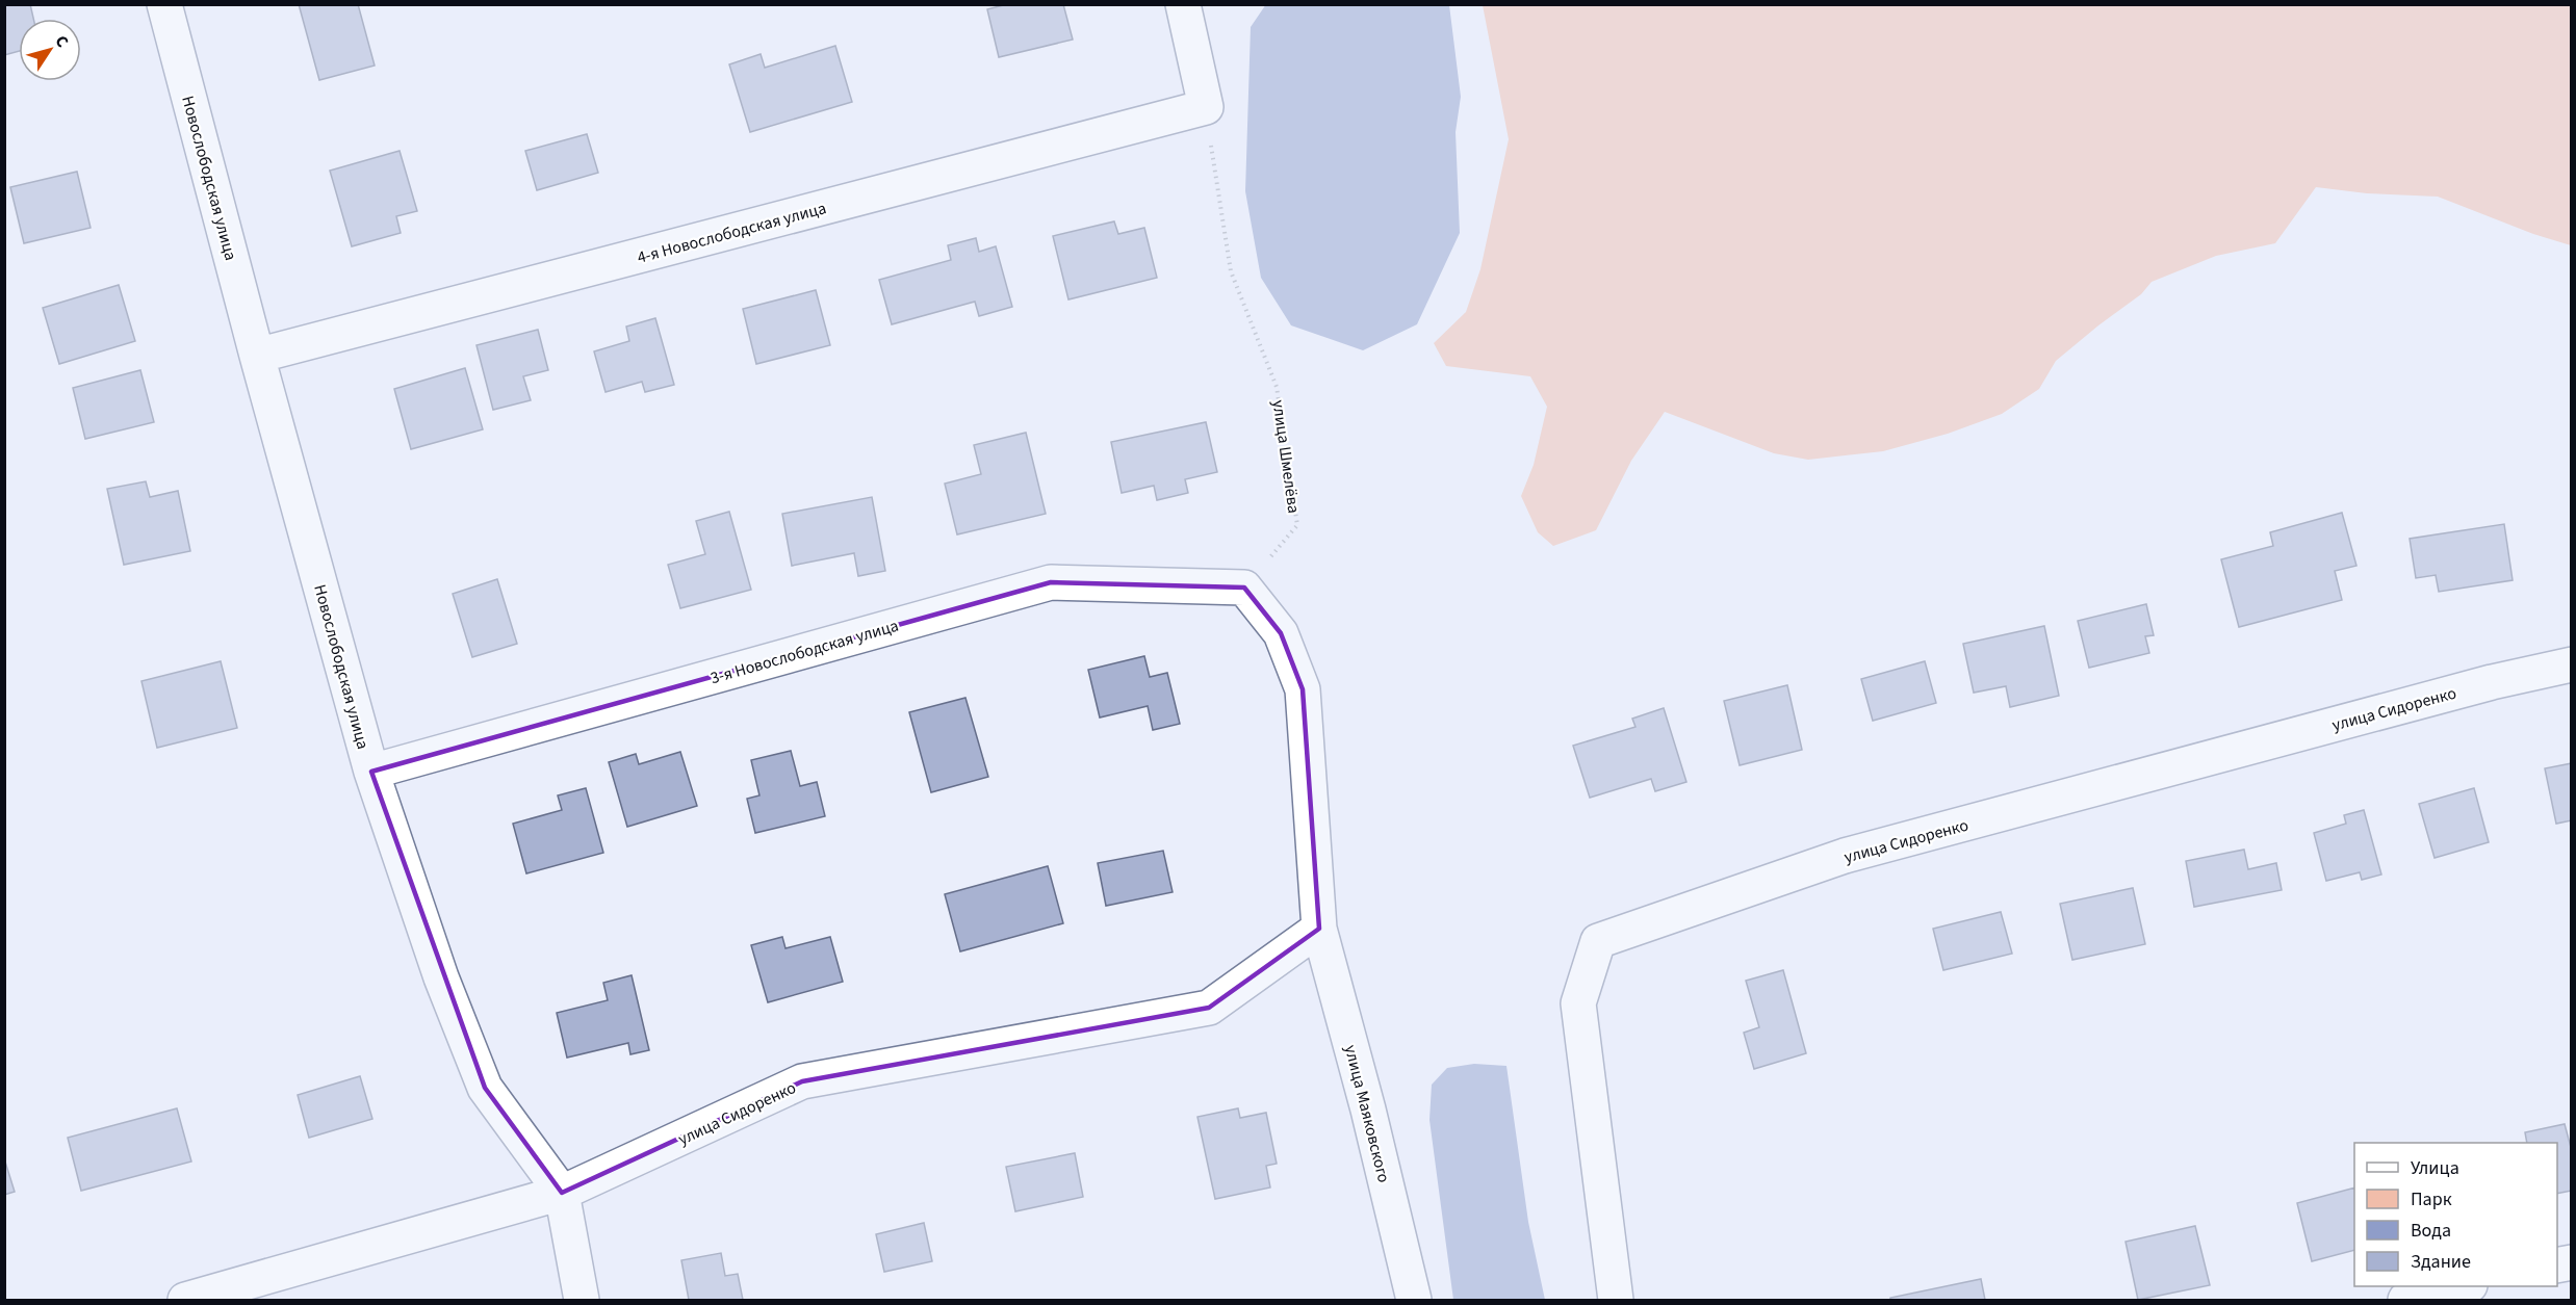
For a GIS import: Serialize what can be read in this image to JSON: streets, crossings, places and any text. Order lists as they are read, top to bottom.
{
  "streets": {
    "street": [
      "Новослободская улица",
      "4-я Новослободская улица",
      "3-я Новослободская улица",
      "улица Сидоренко",
      "улица Маяковского"
    ],
    "path": ["улица Шмелёва"]
  },
  "crossings": [
    ["Новослободская улица", "4-я Новослободская улица"],
    ["Новослободская улица", "3-я Новослободская улица"],
    ["Новослободская улица", "улица Сидоренко"],
    ["4-я Новослободская улица", "улица Шмелёва"],
    ["улица Шмелёва", "3-я Новослободская улица"],
    ["улица Сидоренко", "улица Маяковского"]
  ],
  "legend": [
    "Улица",
    "Парк",
    "Вода",
    "Здание"
  ],
  "north": "top right"
}
